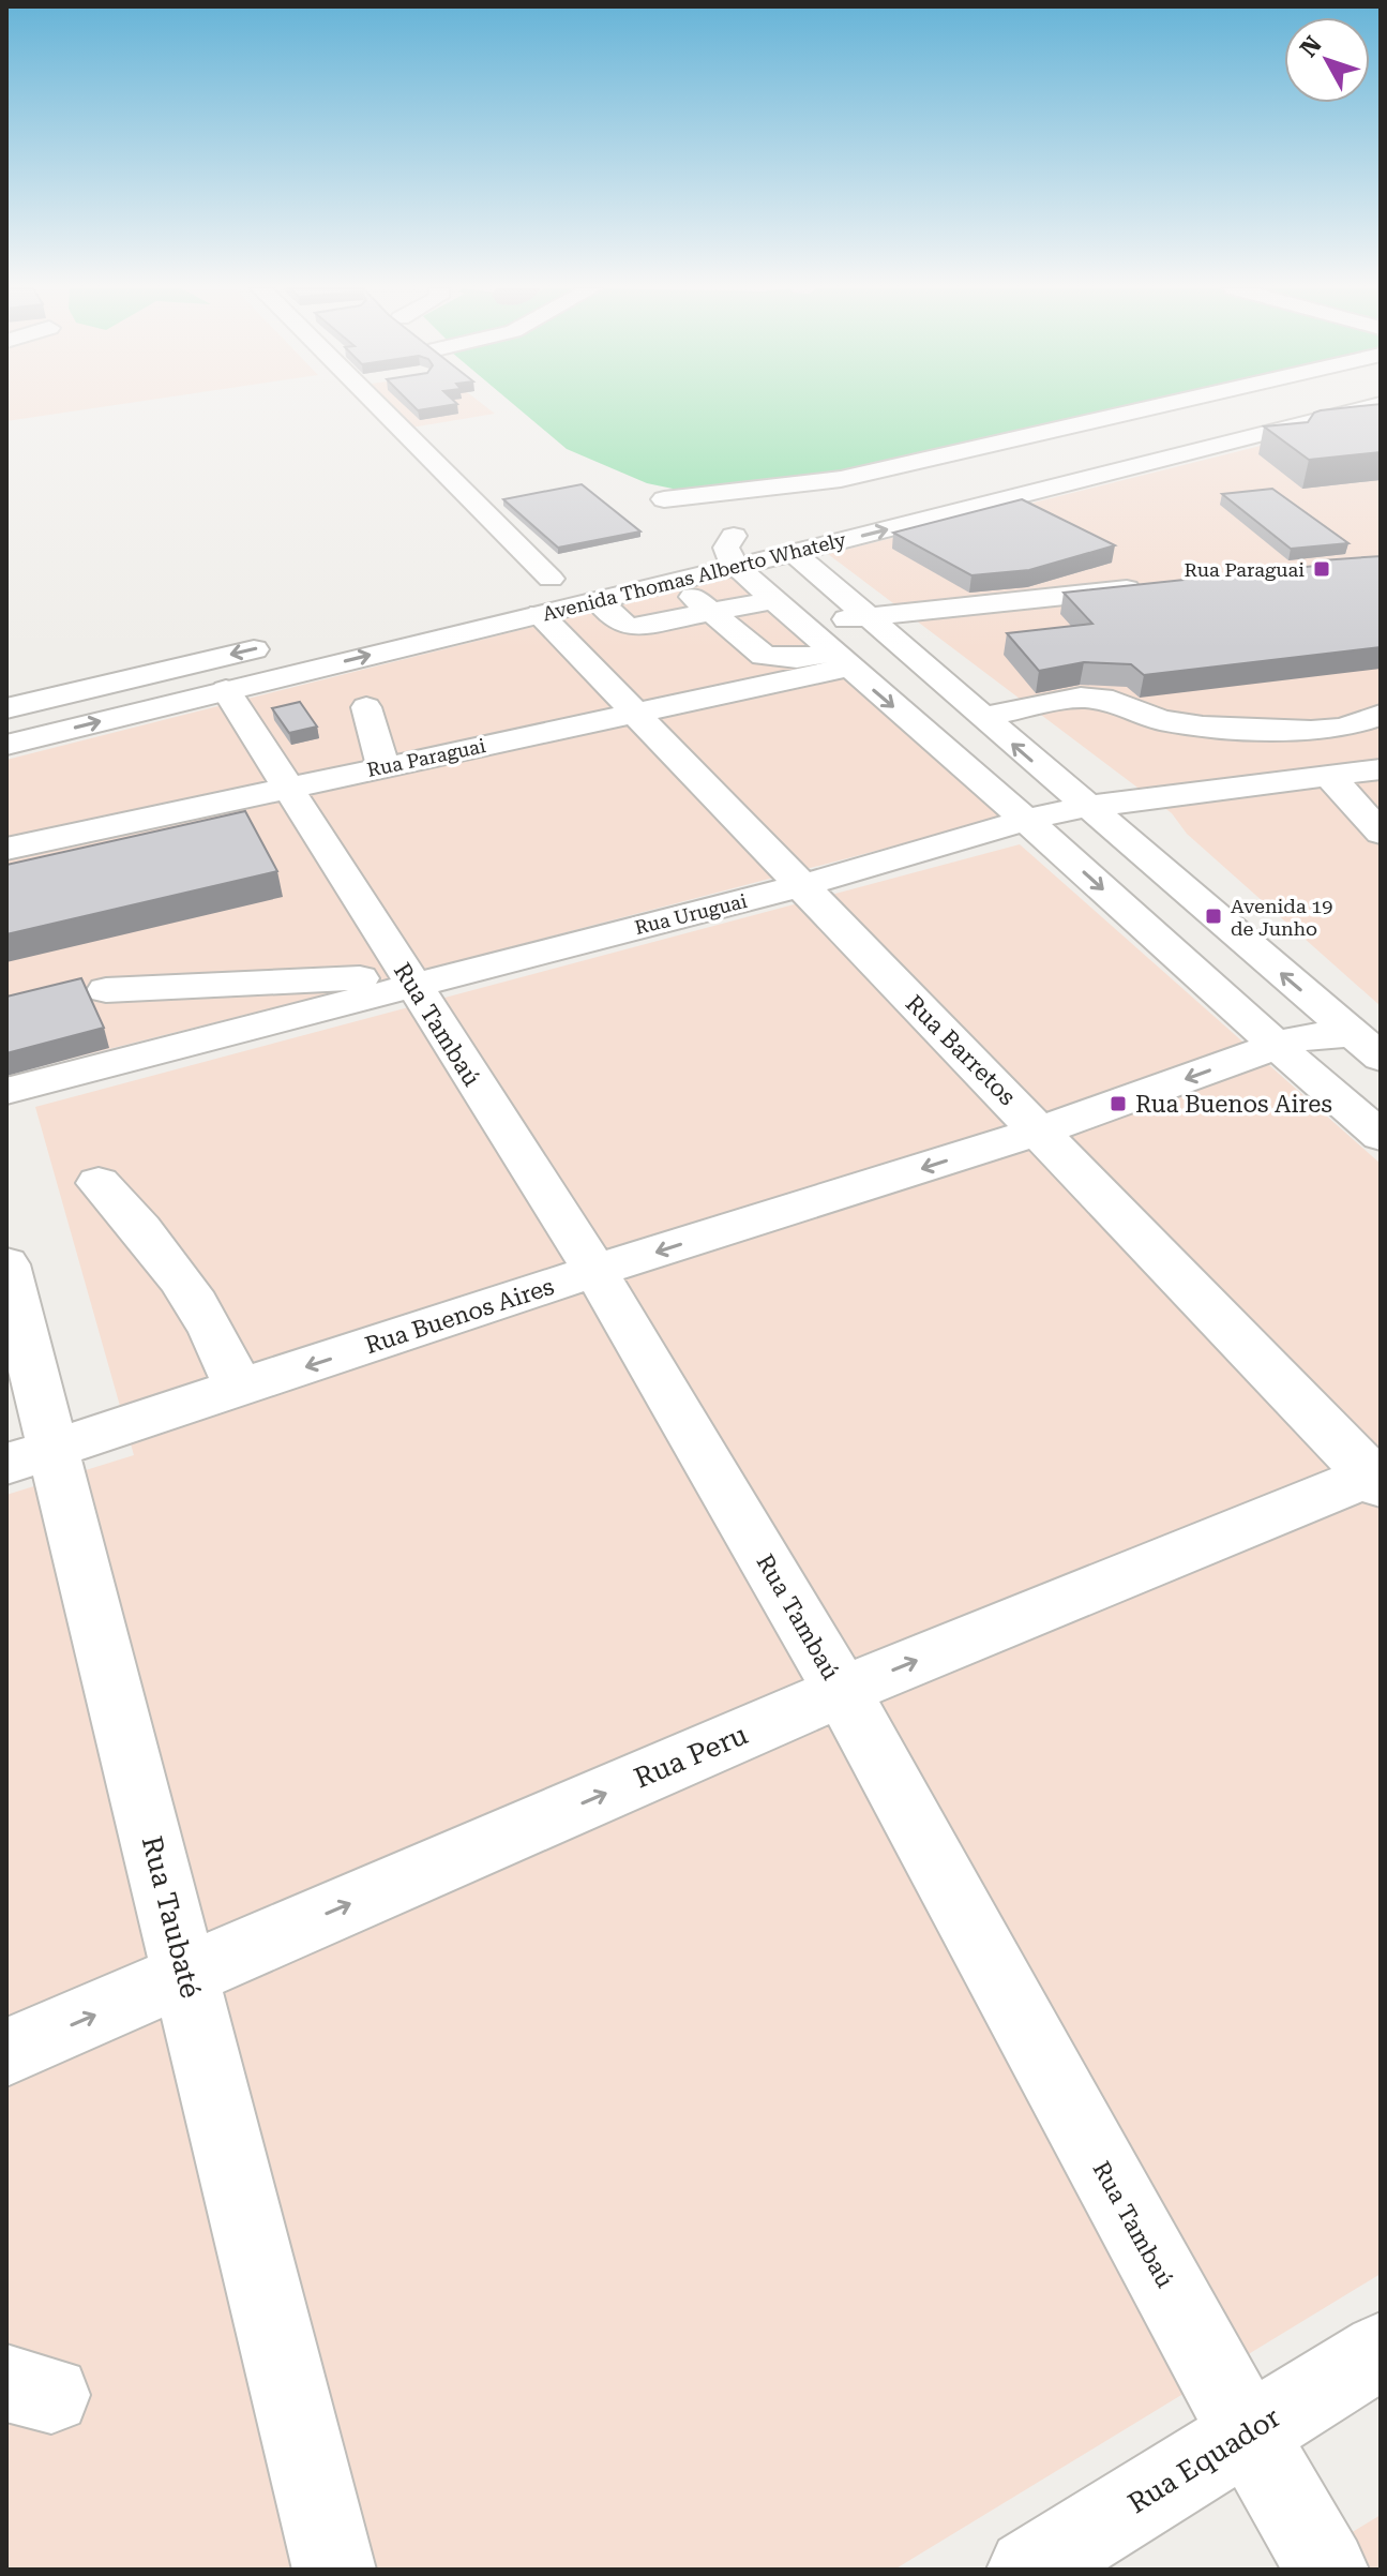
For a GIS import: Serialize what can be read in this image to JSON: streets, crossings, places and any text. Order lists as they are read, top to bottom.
{
  "streets": {
    "street": [
      "Avenida Thomas Alberto Whately",
      "Rua Paraguai",
      "Rua Uruguai",
      "Rua Tambaú",
      "Rua Barretos",
      "Rua Buenos Aires",
      "Rua Peru",
      "Rua Taubaté",
      "Rua Equador"
    ]
  },
  "crossings": [
    ["Avenida Thomas Alberto Whately", "Rua Tambaú"],
    ["Avenida Thomas Alberto Whately", "Rua Barretos"],
    ["Rua Paraguai", "Rua Tambaú"],
    ["Rua Paraguai", "Rua Barretos"],
    ["Rua Uruguai", "Rua Tambaú"],
    ["Rua Uruguai", "Rua Barretos"],
    ["Rua Tambaú", "Rua Buenos Aires"],
    ["Rua Tambaú", "Rua Peru"],
    ["Rua Tambaú", "Rua Equador"],
    ["Rua Barretos", "Rua Buenos Aires"],
    ["Rua Barretos", "Rua Peru"],
    ["Rua Buenos Aires", "Rua Taubaté"],
    ["Rua Peru", "Rua Taubaté"]
  ],
  "one_way": ["Rua Peru"],
  "places": {
    "transit": ["Rua Paraguai", "Avenida 19 de Junho", "Rua Buenos Aires"]
  },
  "north": "top left"
}
